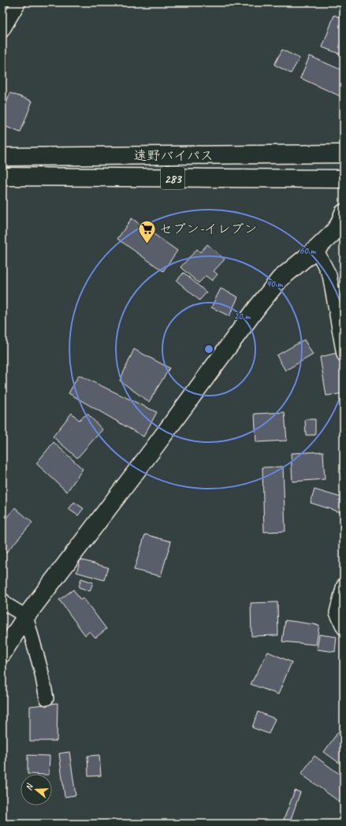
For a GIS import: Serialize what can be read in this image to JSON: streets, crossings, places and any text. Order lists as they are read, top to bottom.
{
  "streets": {
    "main road": ["遠野バイパス", "283"]
  },
  "places": {
    "supermarket": ["セブン-イレブン"]
  },
  "north": "left",
  "rings": ["60 m", "40 m", "20 m"]
}
